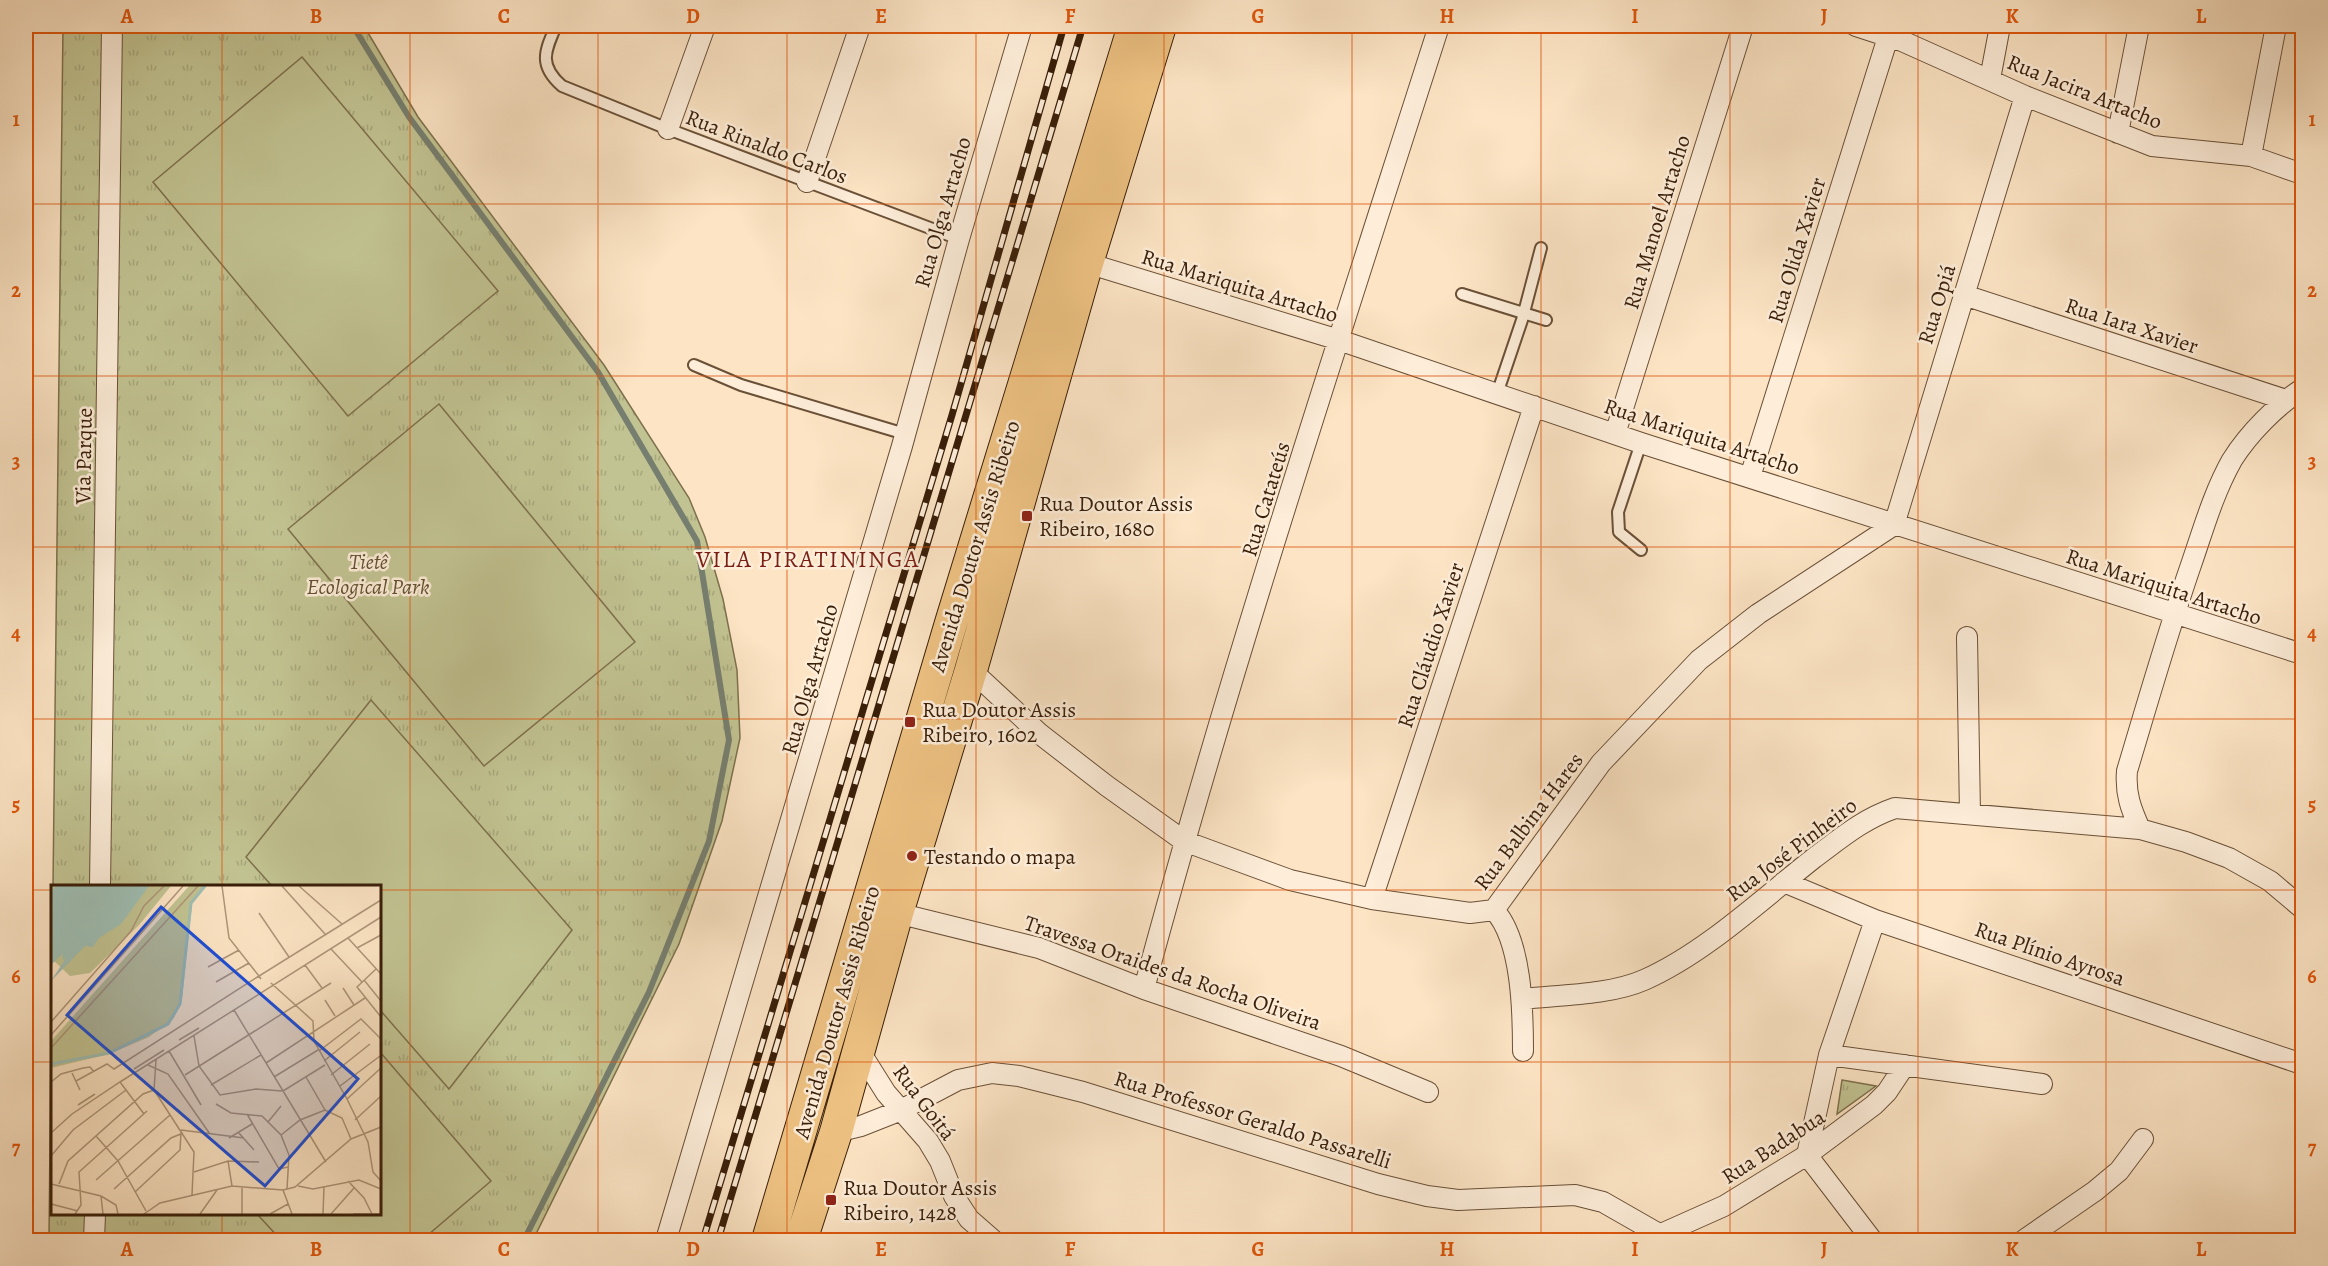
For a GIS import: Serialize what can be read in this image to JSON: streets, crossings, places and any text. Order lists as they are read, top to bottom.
{
  "streets": {
    "main road": ["Avenida Doutor Assis Ribeiro"],
    "street": [
      "Rua Jacira Artacho",
      "Rua Olga Artacho",
      "Rua Manoel Artacho",
      "Rua Olida Xavier",
      "Rua Mariquita Artacho",
      "Rua Opiá",
      "Rua Iara Xavier",
      "Via Parque",
      "Rua Catateús",
      "Rua Cláudio Xavier",
      "Rua Balbina Hares",
      "Rua José Pinheiro",
      "Rua Plínio Ayrosa",
      "Travessa Oraides da Rocha Oliveira",
      "Rua Goitá",
      "Rua Professor Geraldo Passarelli",
      "Rua Badabua"
    ],
    "lane": ["Rua Rinaldo Carlos"]
  },
  "crossings": [
    ["Rua Jacira Artacho", "Rua Olida Xavier"],
    ["Rua Jacira Artacho", "Rua Opiá"],
    ["Rua Rinaldo Carlos", "Rua Olga Artacho"],
    ["Rua Manoel Artacho", "Rua Mariquita Artacho"],
    ["Rua Olida Xavier", "Rua Mariquita Artacho"],
    ["Rua Mariquita Artacho", "Rua Opiá"],
    ["Rua Mariquita Artacho", "Rua Catateús"],
    ["Rua Mariquita Artacho", "Avenida Doutor Assis Ribeiro"],
    ["Rua Mariquita Artacho", "Rua Cláudio Xavier"],
    ["Rua Mariquita Artacho", "Rua Balbina Hares"],
    ["Rua Opiá", "Rua Iara Xavier"],
    ["Rua Opiá", "Rua Balbina Hares"],
    ["Rua Catateús", "Rua Balbina Hares"],
    ["Rua Catateús", "Travessa Oraides da Rocha Oliveira"],
    ["Avenida Doutor Assis Ribeiro", "Rua Balbina Hares"],
    ["Avenida Doutor Assis Ribeiro", "Travessa Oraides da Rocha Oliveira"],
    ["Avenida Doutor Assis Ribeiro", "Rua Goitá"],
    ["Avenida Doutor Assis Ribeiro", "Rua Professor Geraldo Passarelli"],
    ["Rua Cláudio Xavier", "Rua Balbina Hares"],
    ["Rua José Pinheiro", "Rua Plínio Ayrosa"],
    ["Rua Goitá", "Rua Professor Geraldo Passarelli"],
    ["Rua Professor Geraldo Passarelli", "Rua Badabua"]
  ],
  "districts": ["VILA PIRATININGA"],
  "parks": ["Tietê Ecological Park"],
  "places": {
    "transit": ["Rua Doutor Assis Ribeiro, 1680", "Rua Doutor Assis Ribeiro, 1602", "Rua Doutor Assis Ribeiro, 1428"],
    "other": ["Testando o mapa"]
  },
  "grid": {
    "columns": [
      "A",
      "B",
      "C",
      "D",
      "E",
      "F",
      "G",
      "H",
      "I",
      "J",
      "K",
      "L"
    ],
    "rows": [
      "1",
      "2",
      "3",
      "4",
      "5",
      "6",
      "7"
    ]
  }
}
